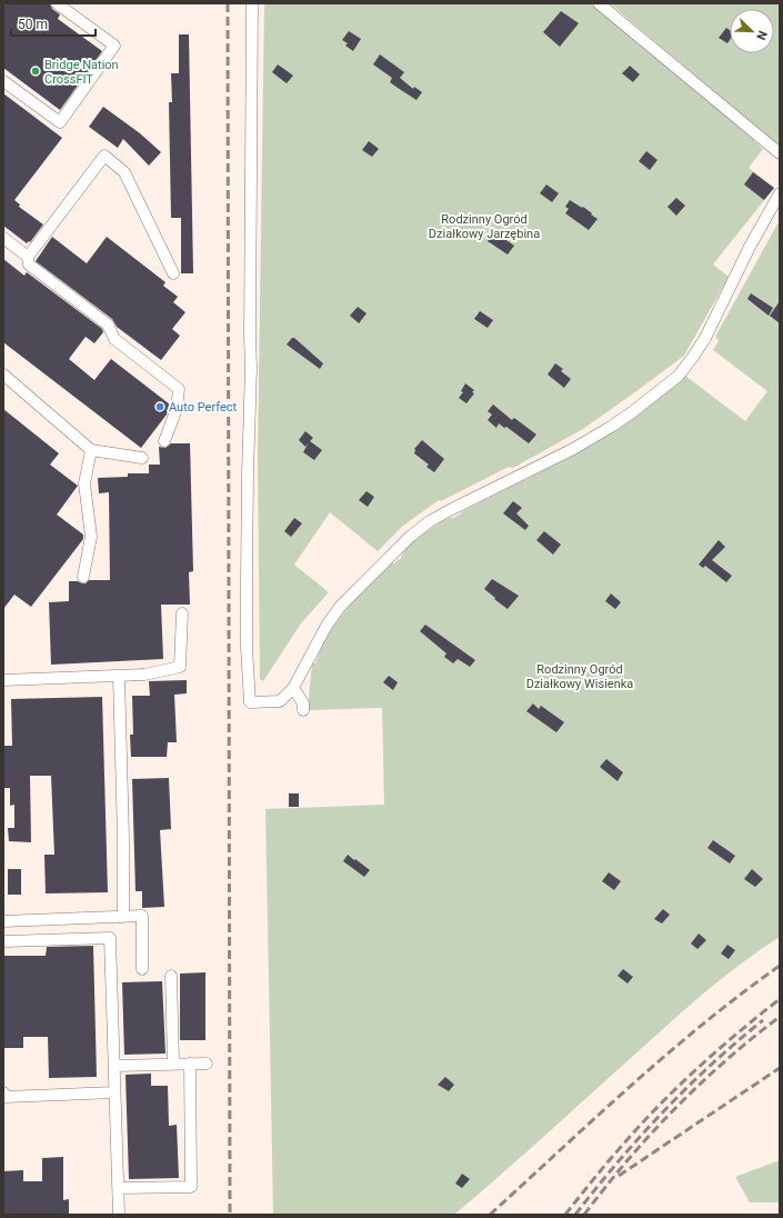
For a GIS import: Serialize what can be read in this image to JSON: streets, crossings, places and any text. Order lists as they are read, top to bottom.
{
  "parks": ["Rodzinny Ogród Działkowy Jarzębina", "Rodzinny Ogród Działkowy Wisienka"],
  "places": ["Bridge Nation CrossFIT", "Auto Perfect"],
  "scale_bar": "50 m",
  "north": "bottom right"
}
